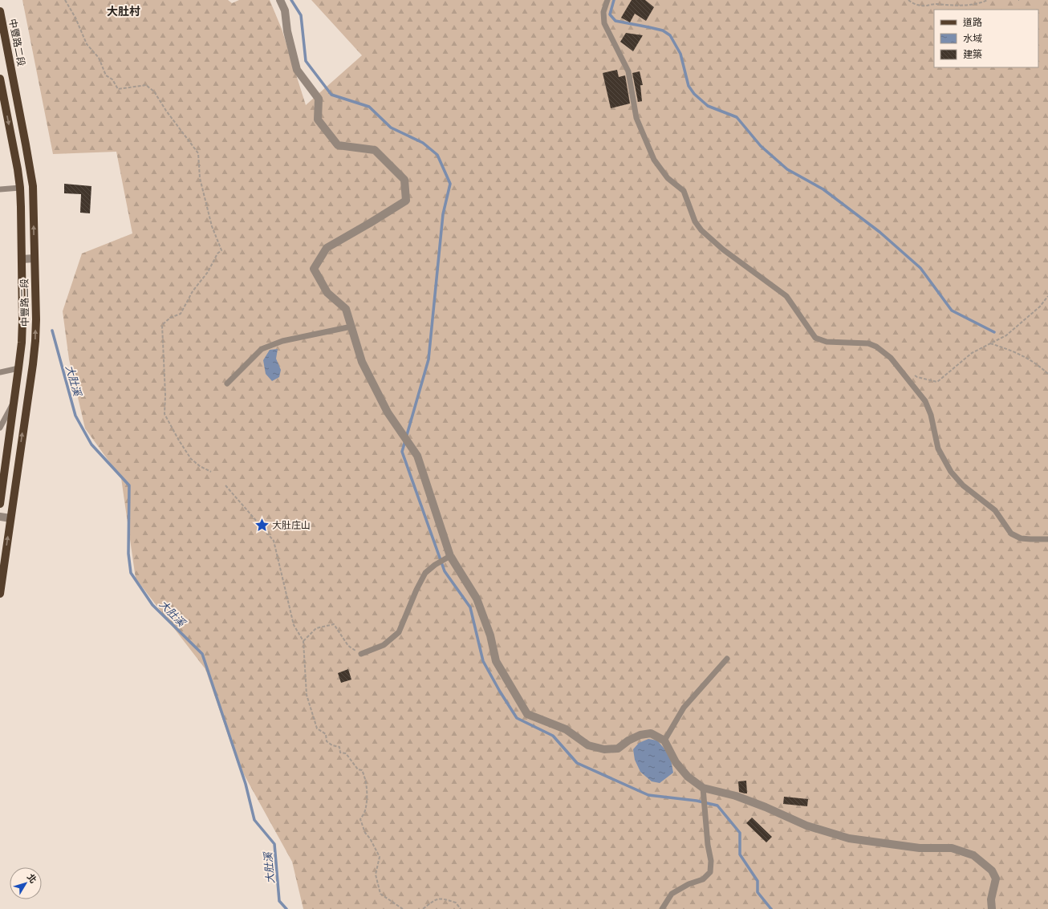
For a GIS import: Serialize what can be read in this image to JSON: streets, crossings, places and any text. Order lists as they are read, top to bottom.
{
  "streets": {
    "main road": ["中豐路二段"]
  },
  "districts": ["大肚村"],
  "water": ["大肚溪"],
  "places": {
    "place": ["大肚庄山"]
  },
  "legend": ["道路", "水域", "建築"],
  "north": "top right"
}
